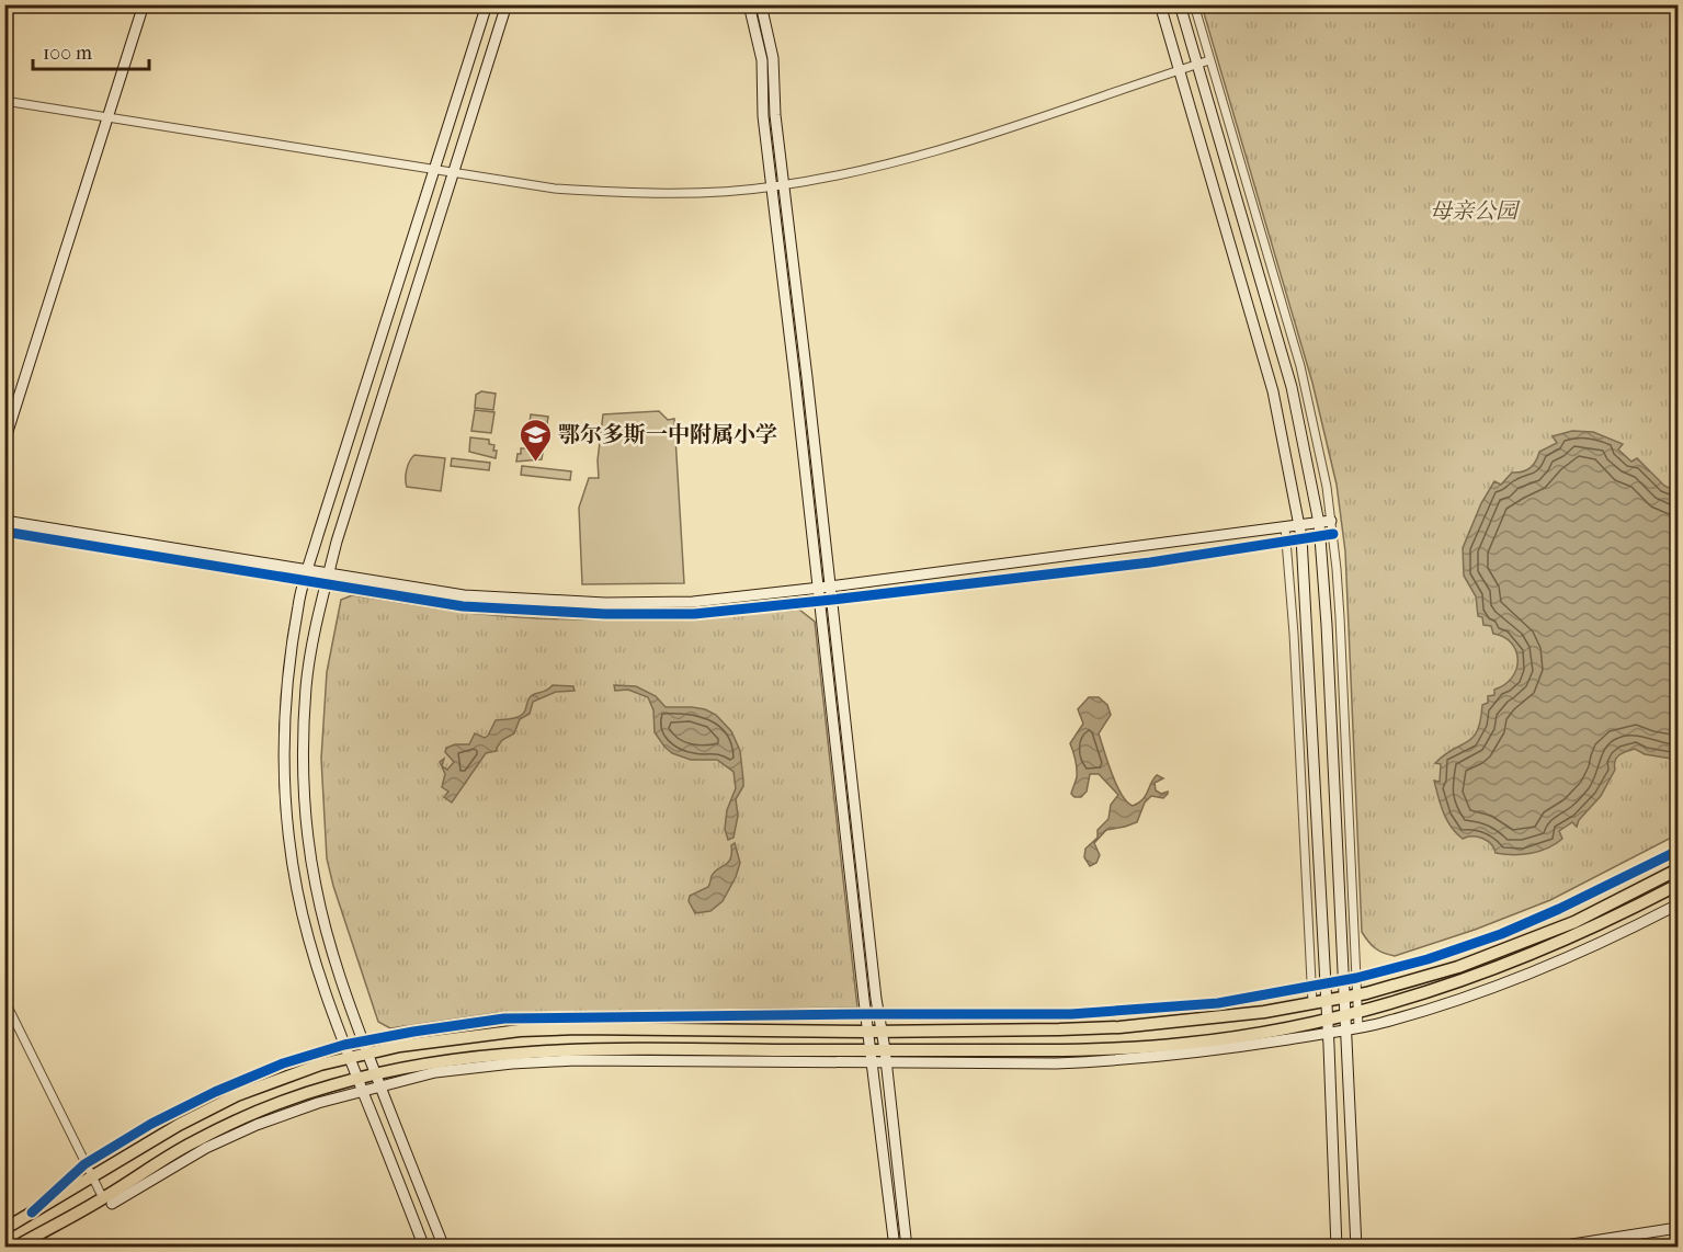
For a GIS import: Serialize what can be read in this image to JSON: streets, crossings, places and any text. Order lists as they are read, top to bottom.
{
  "parks": ["母亲公园"],
  "places": {
    "school or university": ["鄂尔多斯一中附属小学"]
  },
  "scale_bar": "100 m"
}
